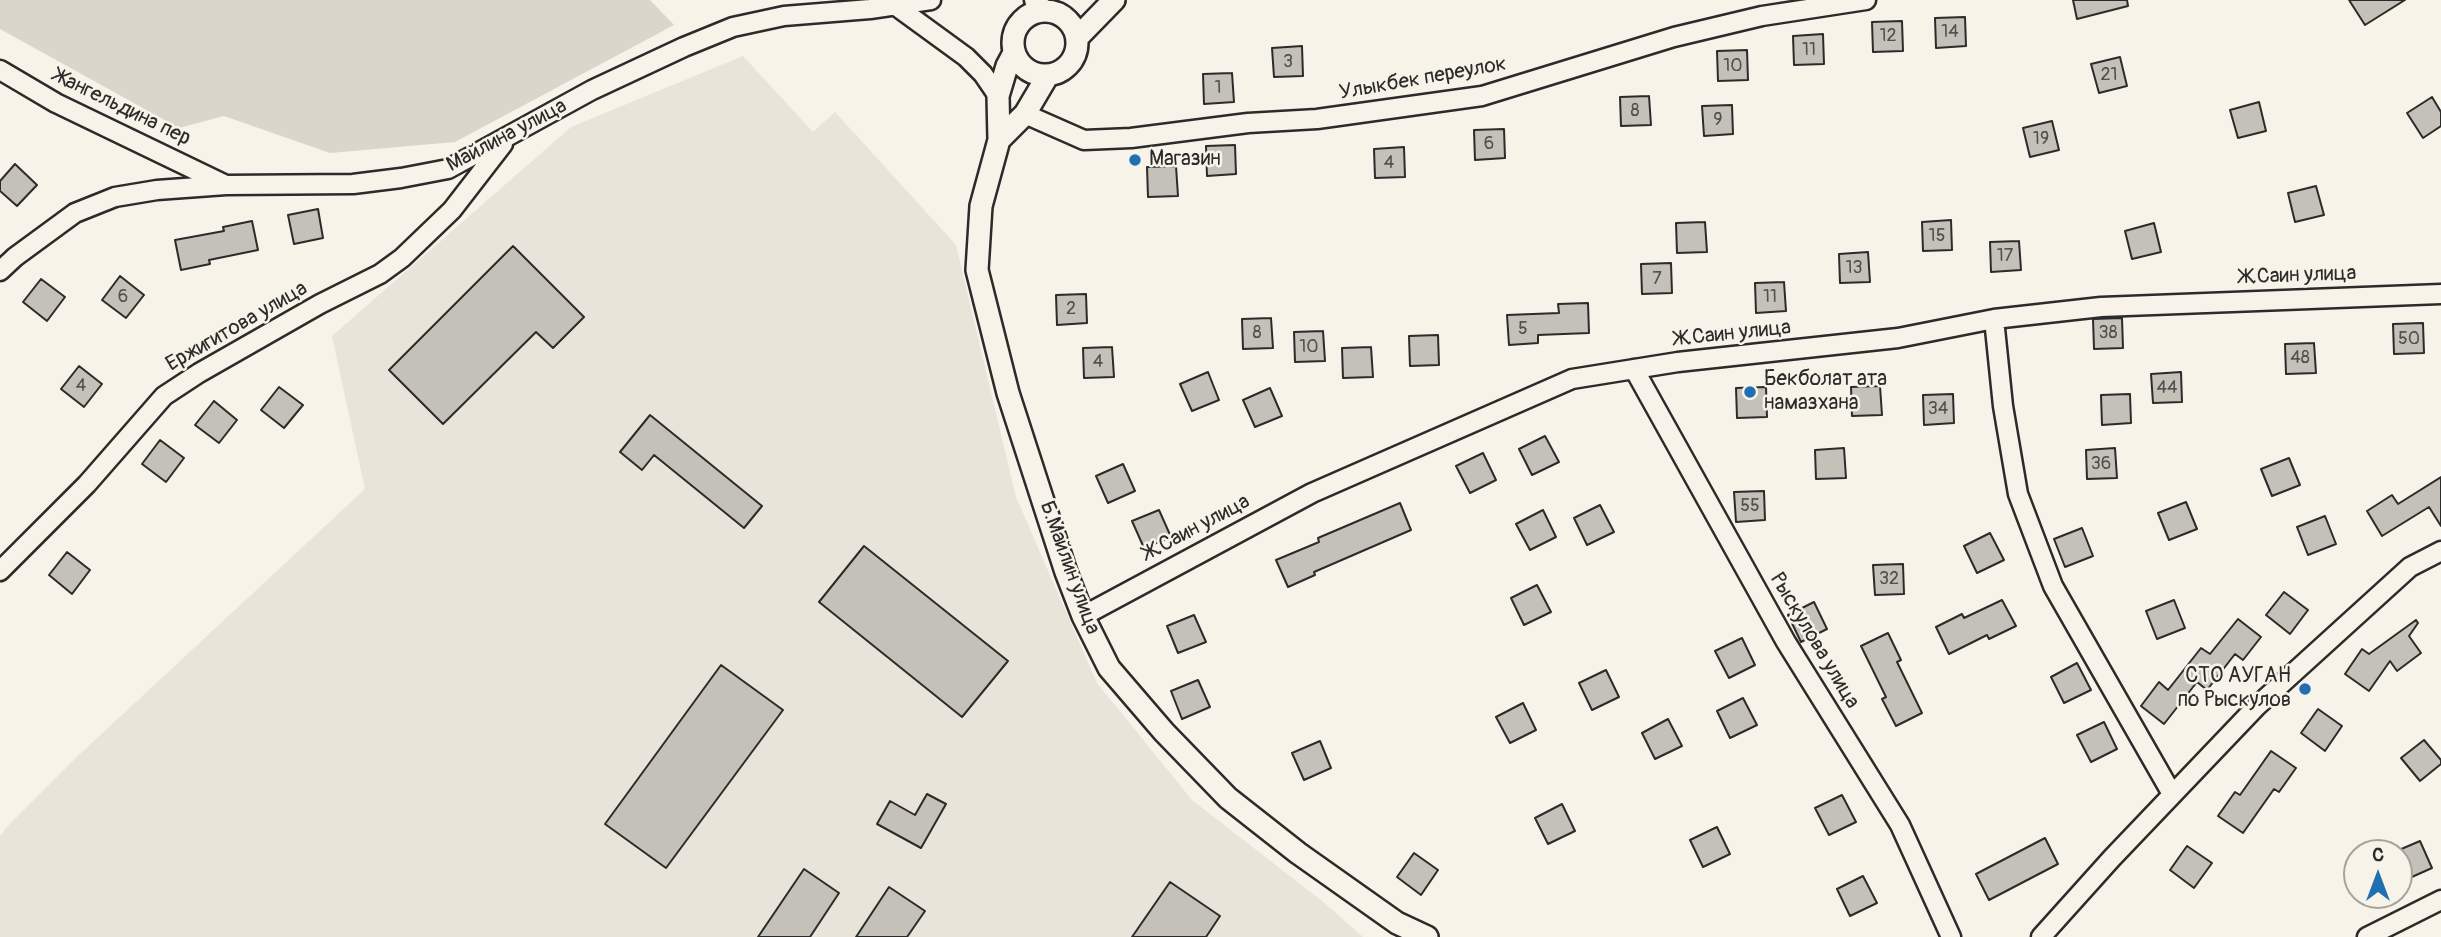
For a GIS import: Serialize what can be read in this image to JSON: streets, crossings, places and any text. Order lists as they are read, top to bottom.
{
  "streets": {
    "street": [
      "Улыкбек переулок",
      "Жангельдина пер",
      "Майлина улица",
      "Ж.Саин улица",
      "Ержигитова улица",
      "Б.Майлин улица",
      "Рыскулова улица"
    ]
  },
  "crossings": [
    ["Улыкбек переулок", "Б.Майлин улица"],
    ["Жангельдина пер", "Майлина улица"],
    ["Майлина улица", "Ержигитова улица"],
    ["Ж.Саин улица", "Б.Майлин улица"],
    ["Ж.Саин улица", "Рыскулова улица"]
  ],
  "places": ["Магазин", "Бекболат ата намазхана", "СТО АУГАН по Рыскулов"],
  "house_numbers": [
    "14",
    "12",
    "11",
    "3",
    "10",
    "21",
    "1",
    "8",
    "9",
    "19",
    "6",
    "4",
    "15",
    "17",
    "13",
    "7",
    "6",
    "11",
    "2",
    "5",
    "8",
    "38",
    "50",
    "10",
    "48",
    "4",
    "4",
    "44",
    "34",
    "36",
    "55",
    "32"
  ],
  "north": "top"
}
